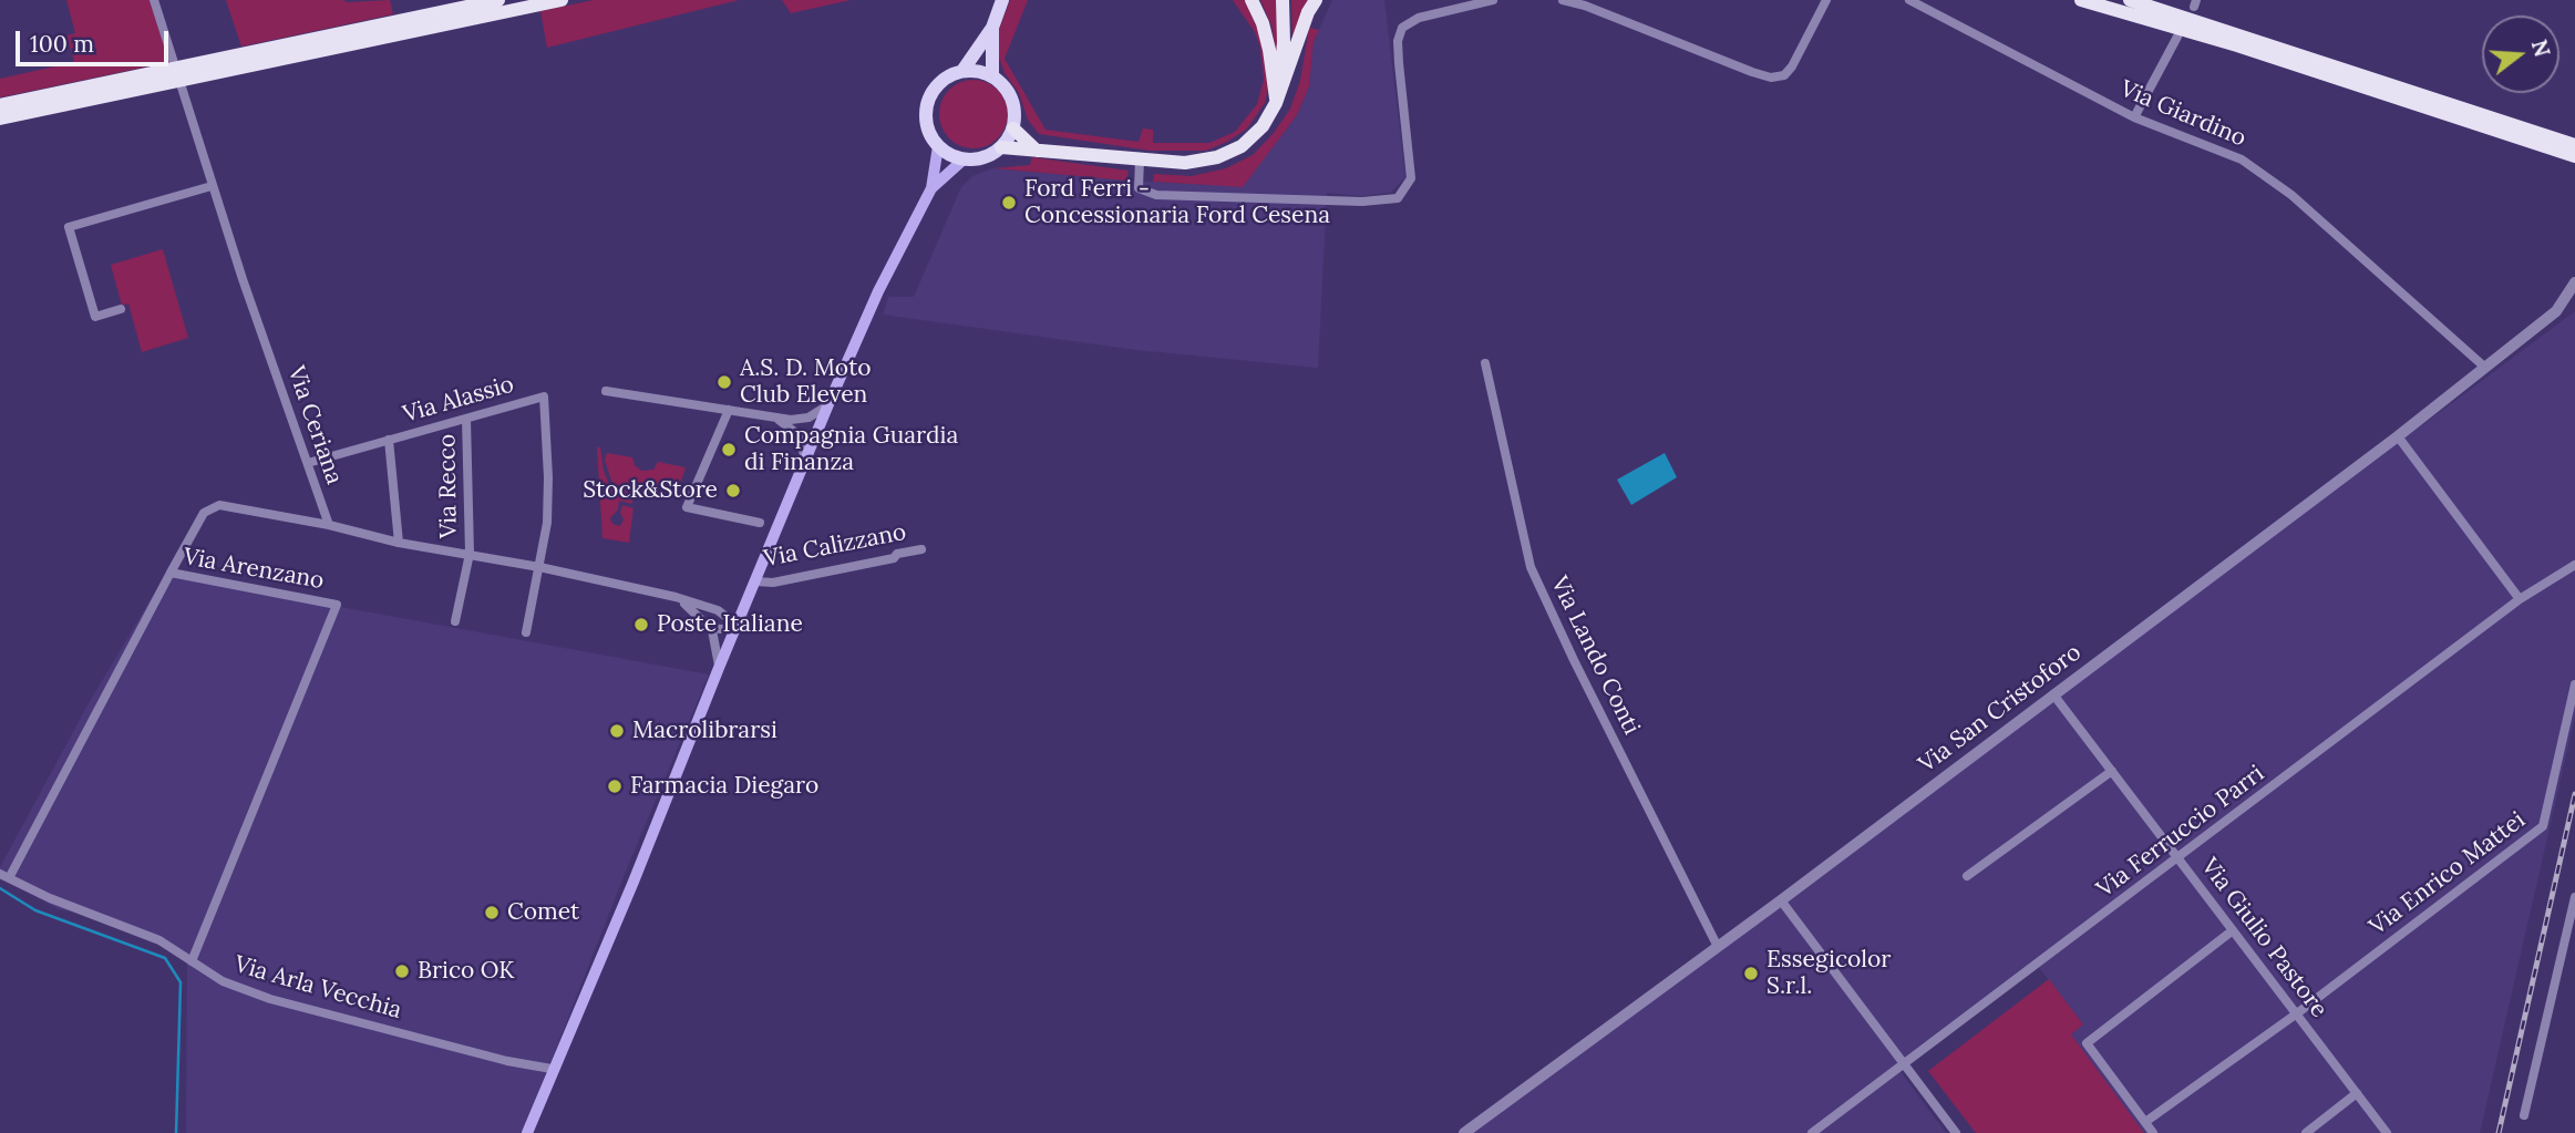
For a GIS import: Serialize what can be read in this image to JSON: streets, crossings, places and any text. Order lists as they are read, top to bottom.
{
  "streets": {
    "street": [
      "Via Giardino",
      "Via Alassio",
      "Via Ceriana",
      "Via Recco",
      "Via Calizzano",
      "Via Arenzano",
      "Via Lando Conti",
      "Via San Cristoforo",
      "Via Ferruccio Parri",
      "Via Enrico Mattei",
      "Via Giulio Pastore",
      "Via Arla Vecchia"
    ]
  },
  "crossings": [
    ["Via Giardino", "Via San Cristoforo"],
    ["Via Alassio", "Via Ceriana"],
    ["Via Alassio", "Via Recco"],
    ["Via Arenzano", "Via Arla Vecchia"],
    ["Via Lando Conti", "Via San Cristoforo"],
    ["Via San Cristoforo", "Via Giulio Pastore"],
    ["Via Ferruccio Parri", "Via Giulio Pastore"],
    ["Via Enrico Mattei", "Via Giulio Pastore"]
  ],
  "places": [
    "Ford Ferri - Concessionaria Ford Cesena",
    "A.S. D. Moto Club Eleven",
    "Compagnia Guardia di Finanza",
    "Stock&Store",
    "Poste Italiane",
    "Macrolibrarsi",
    "Farmacia Diegaro",
    "Comet",
    "Brico OK",
    "Essegicolor S.r.l."
  ],
  "scale_bar": "100 m",
  "north": "right"
}
